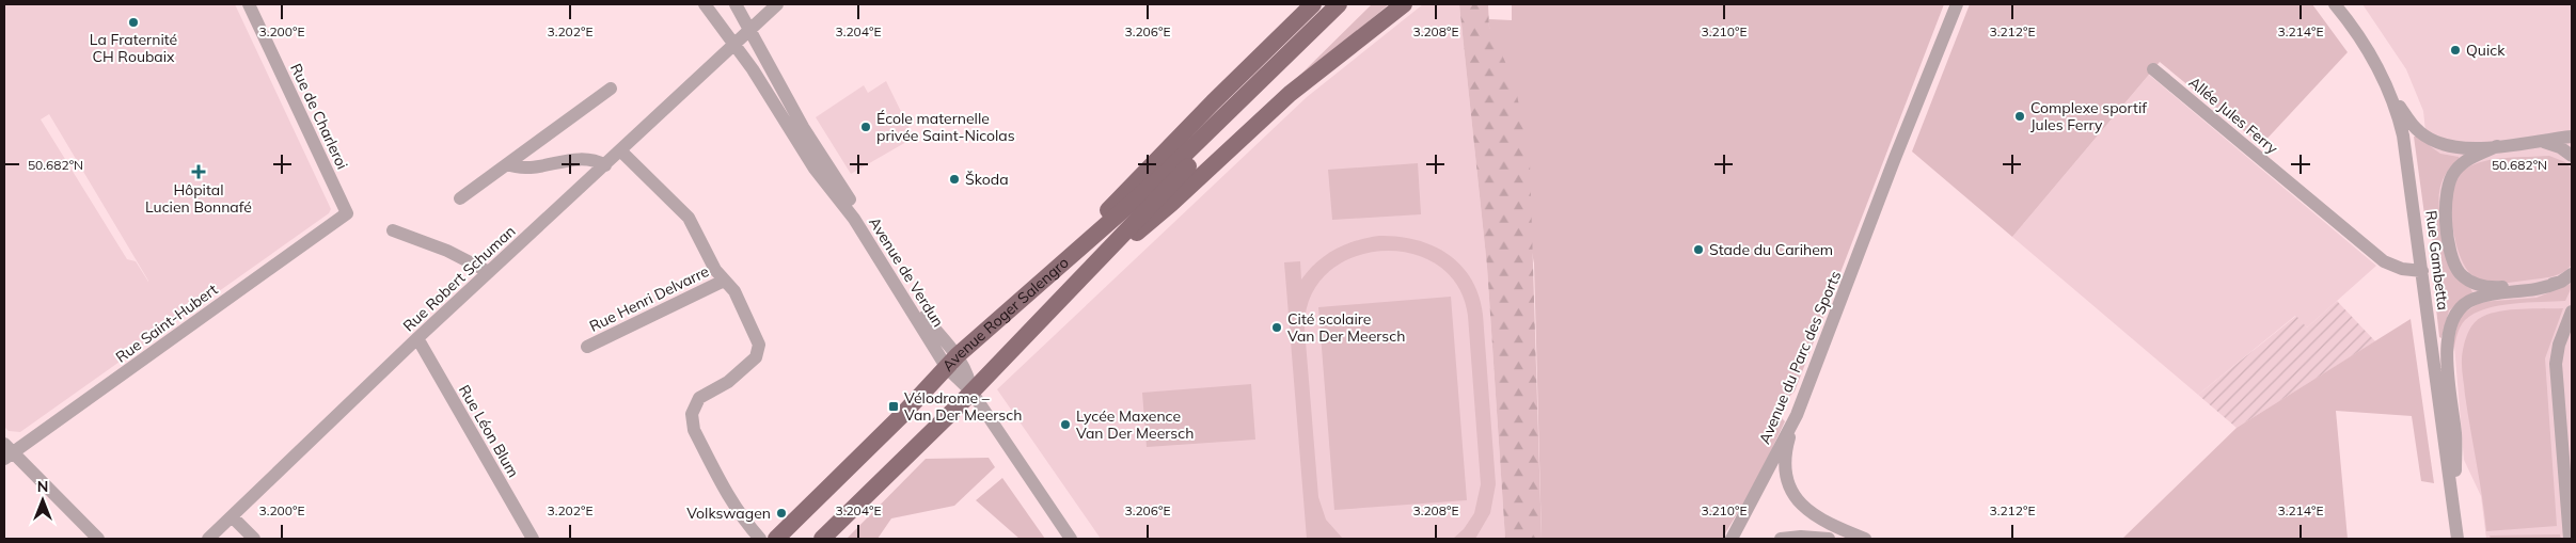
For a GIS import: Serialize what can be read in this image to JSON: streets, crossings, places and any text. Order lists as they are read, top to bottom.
{
  "streets": {
    "main road": ["Avenue Roger Salengro"],
    "street": [
      "Allée Jules Ferry",
      "Rue de Charleroi",
      "Rue Gambetta",
      "Avenue de Verdun",
      "Rue Robert Schuman",
      "Rue Henri Delvarre",
      "Rue Saint-Hubert",
      "Avenue du Parc des Sports",
      "Rue Léon Blum"
    ]
  },
  "crossings": [
    ["Allée Jules Ferry", "Rue Gambetta"],
    ["Rue de Charleroi", "Rue Saint-Hubert"],
    ["Avenue de Verdun", "Rue Robert Schuman"],
    ["Avenue de Verdun", "Avenue Roger Salengro"],
    ["Rue Robert Schuman", "Rue Henri Delvarre"],
    ["Rue Robert Schuman", "Rue Léon Blum"]
  ],
  "places": {
    "other": [
      "La Fraternité CH Roubaix",
      "Quick",
      "Complexe sportif Jules Ferry",
      "École maternelle privée Saint-Nicolas",
      "Škoda",
      "Stade du Carihem",
      "Cité scolaire Van Der Meersch",
      "Lycée Maxence Van Der Meersch",
      "Volkswagen"
    ],
    "health": ["Hôpital Lucien Bonnafé"],
    "transit": ["Vélodrome – Van Der Meersch"]
  },
  "north": "top",
  "coordinates": [
    "3.200°E",
    "3.202°E",
    "3.204°E",
    "3.206°E",
    "3.208°E",
    "3.210°E",
    "3.212°E",
    "3.214°E",
    "50.682°N"
  ]
}
